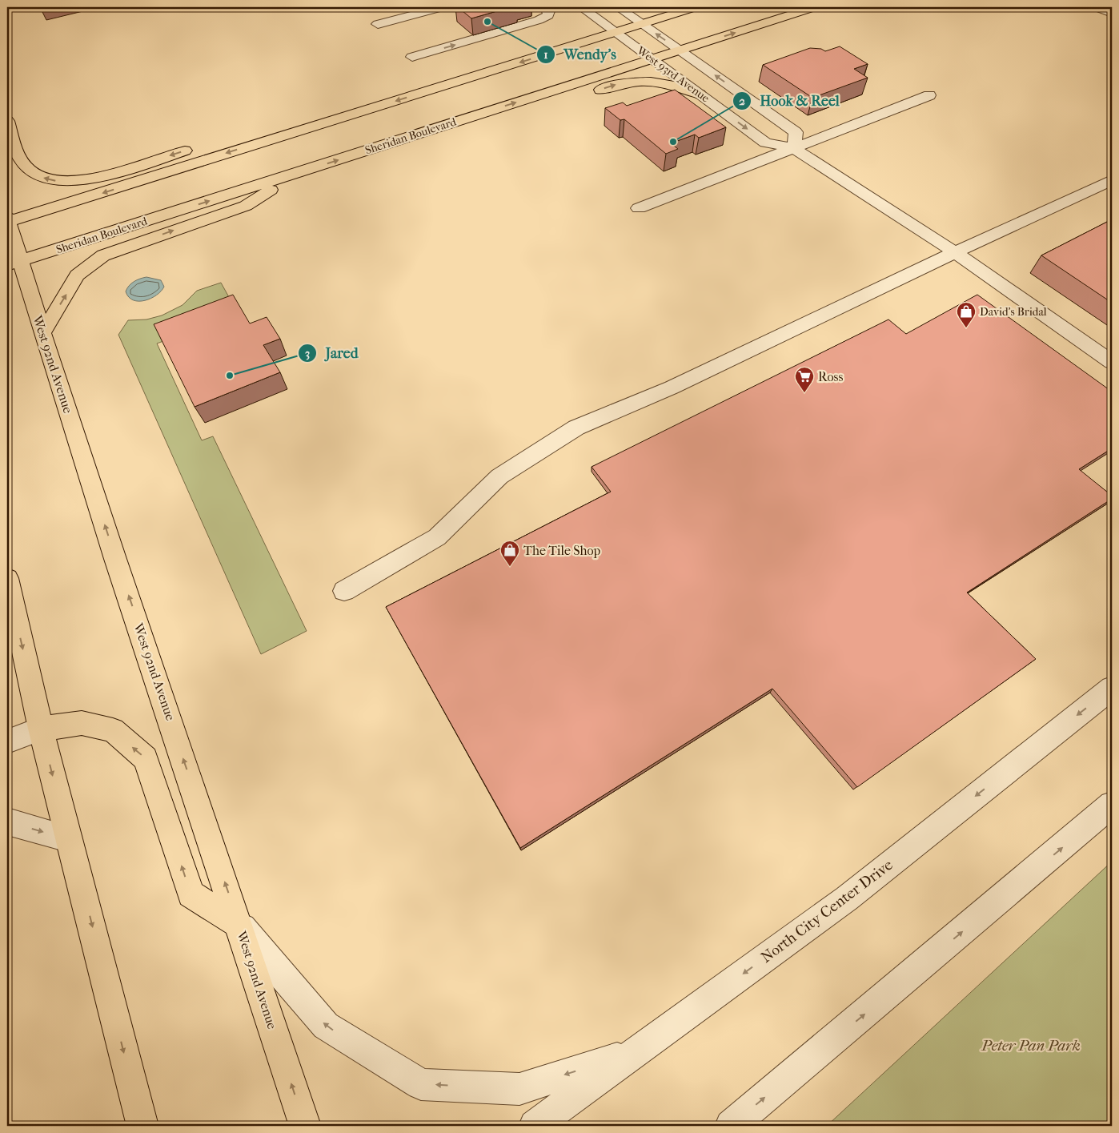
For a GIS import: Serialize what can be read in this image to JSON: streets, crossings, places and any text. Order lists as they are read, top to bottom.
{
  "streets": {
    "main road": ["Sheridan Boulevard", "West 92nd Avenue"],
    "street": ["West 93rd Avenue", "North City Center Drive"]
  },
  "crossings": [
    ["West 93rd Avenue", "Sheridan Boulevard"],
    ["Sheridan Boulevard", "West 92nd Avenue"]
  ],
  "parks": ["Peter Pan Park"],
  "places": {
    "other": ["Wendy's", "Hook & Reel", "Jared"],
    "shop": ["David's Bridal", "The Tile Shop"],
    "supermarket": ["Ross"]
  }
}
